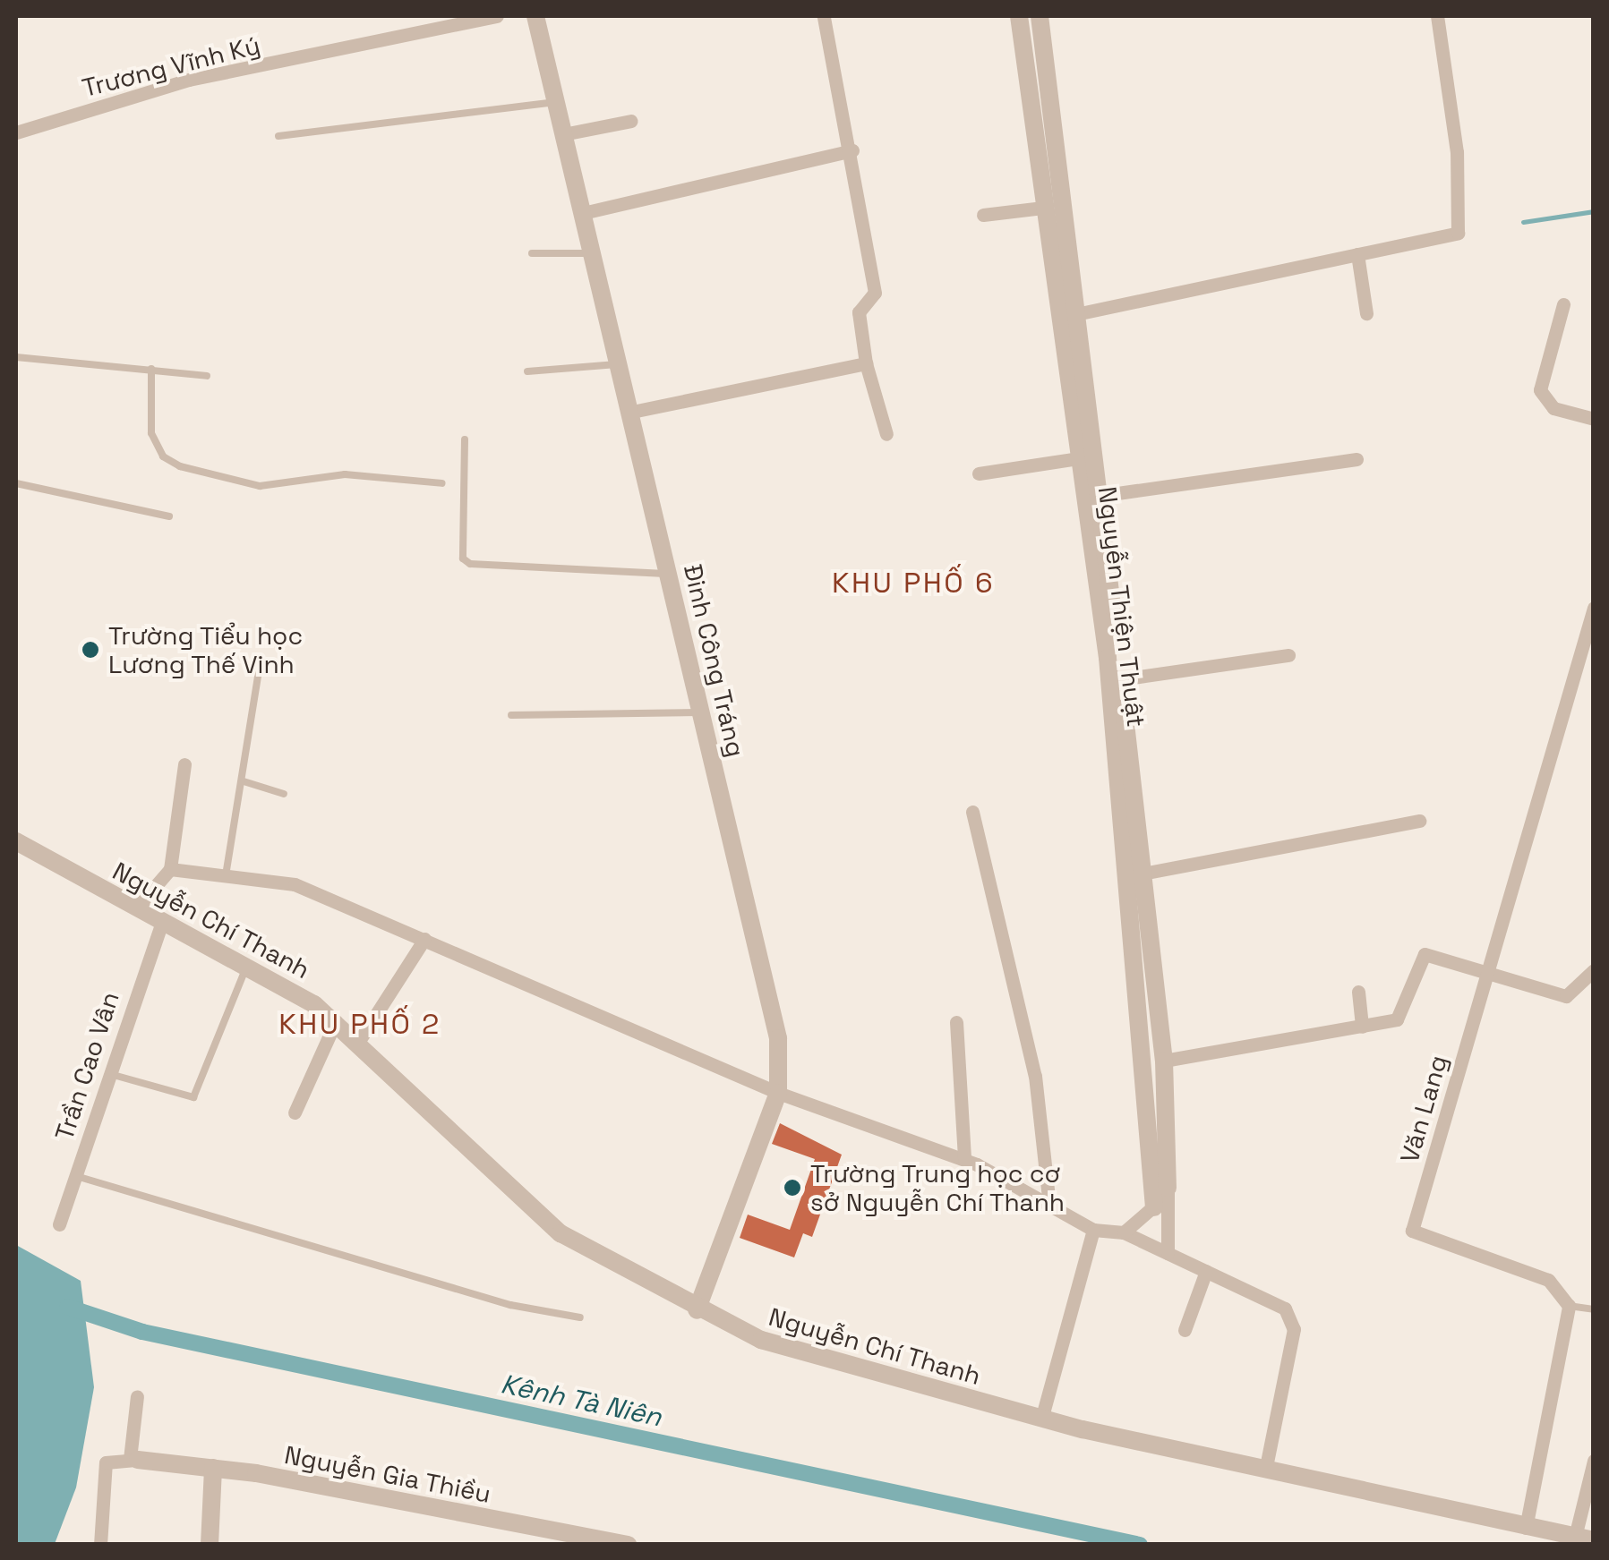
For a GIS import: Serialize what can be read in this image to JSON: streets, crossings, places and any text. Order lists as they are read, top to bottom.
{
  "streets": {
    "street": [
      "Trương Vĩnh Ký",
      "Nguyễn Thiện Thuật",
      "Đinh Công Tráng",
      "Nguyễn Chí Thanh",
      "Trần Cao Vân",
      "Văn Lang",
      "Nguyễn Gia Thiều"
    ]
  },
  "crossings": [
    ["Đinh Công Tráng", "Nguyễn Chí Thanh"],
    ["Nguyễn Chí Thanh", "Trần Cao Vân"]
  ],
  "districts": ["KHU PHỐ 6", "KHU PHỐ 2"],
  "water": ["Kênh Tà Niên"],
  "places": ["Trường Tiểu học Lương Thế Vinh", "Trường Trung học cơ sở Nguyễn Chí Thanh"]
}
